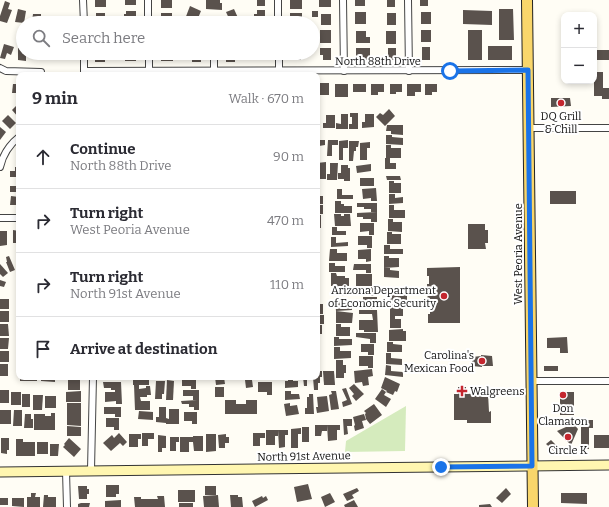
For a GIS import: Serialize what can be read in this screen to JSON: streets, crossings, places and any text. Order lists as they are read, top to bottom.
{
  "streets": {
    "main road": ["West Peoria Avenue", "North 91st Avenue"],
    "street": ["North 88th Drive"]
  },
  "crossings": [
    ["North 88th Drive", "West Peoria Avenue"],
    ["West Peoria Avenue", "North 91st Avenue"]
  ],
  "places": {
    "other": [
      "DQ Grill & Chill",
      "Arizona Department of Economic Security",
      "Carolina's Mexican Food",
      "Don Clamaton",
      "Circle K"
    ],
    "health": ["Walgreens"]
  },
  "page": {
    "map_buttons": ["+", "−"],
    "search": "Search here",
    "heading": ["9 min", "Walk · 670 m"],
    "list": [
      ["Continue", "North 88th Drive", "90 m"],
      ["Turn right", "West Peoria Avenue", "470 m"],
      ["Turn right", "North 91st Avenue", "110 m"],
      "Arrive at destination"
    ]
  }
}
